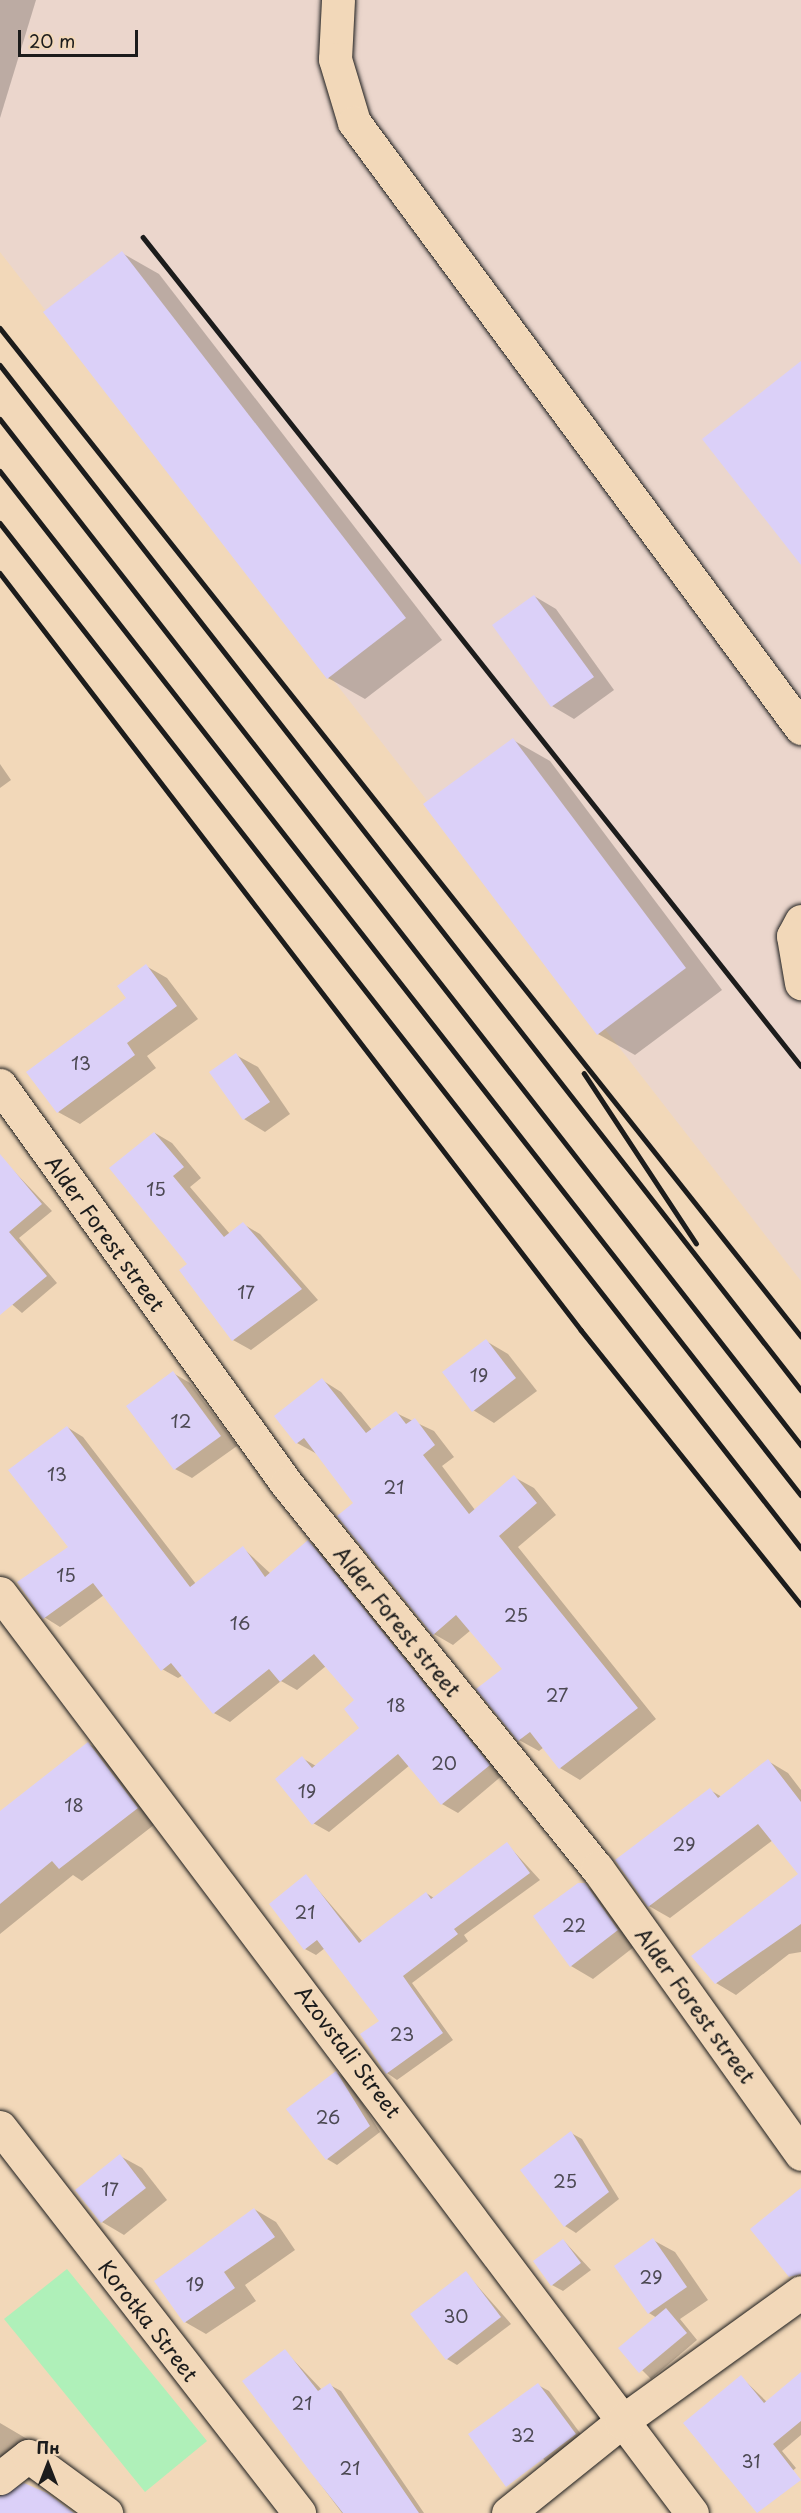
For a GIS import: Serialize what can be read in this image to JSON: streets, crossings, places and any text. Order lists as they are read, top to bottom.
{
  "streets": {
    "street": ["Alder Forest street", "Azovstali Street", "Korotka Street"]
  },
  "house_numbers": [
    "13",
    "15",
    "17",
    "19",
    "12",
    "13",
    "21",
    "15",
    "25",
    "16",
    "27",
    "18",
    "20",
    "19",
    "18",
    "29",
    "21",
    "22",
    "23",
    "26",
    "25",
    "17",
    "29",
    "19",
    "30",
    "21",
    "32",
    "31",
    "21"
  ],
  "scale_bar": "20 m",
  "north": "top"
}
